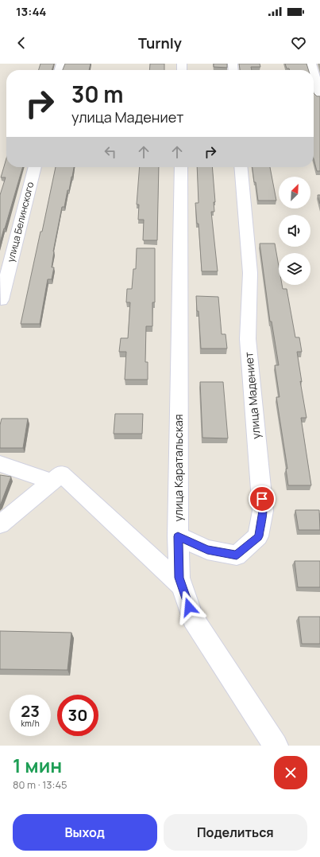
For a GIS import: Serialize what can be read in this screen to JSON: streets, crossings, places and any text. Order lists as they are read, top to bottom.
{
  "streets": {
    "street": ["улица Белинского", "улица Мадениет", "улица Каратальская"]
  },
  "crossings": [
    ["улица Мадениет", "улица Каратальская"]
  ],
  "north": "top right",
  "page": {
    "status": "13:44",
    "header": "Turnly",
    "turn": ["30 m", "улица Мадениет"],
    "speed": "23 km/h",
    "limit": "30",
    "heading": ["1 мин", "80 m · 13:45"],
    "buttons": ["Выход", "Поделиться"]
  }
}
